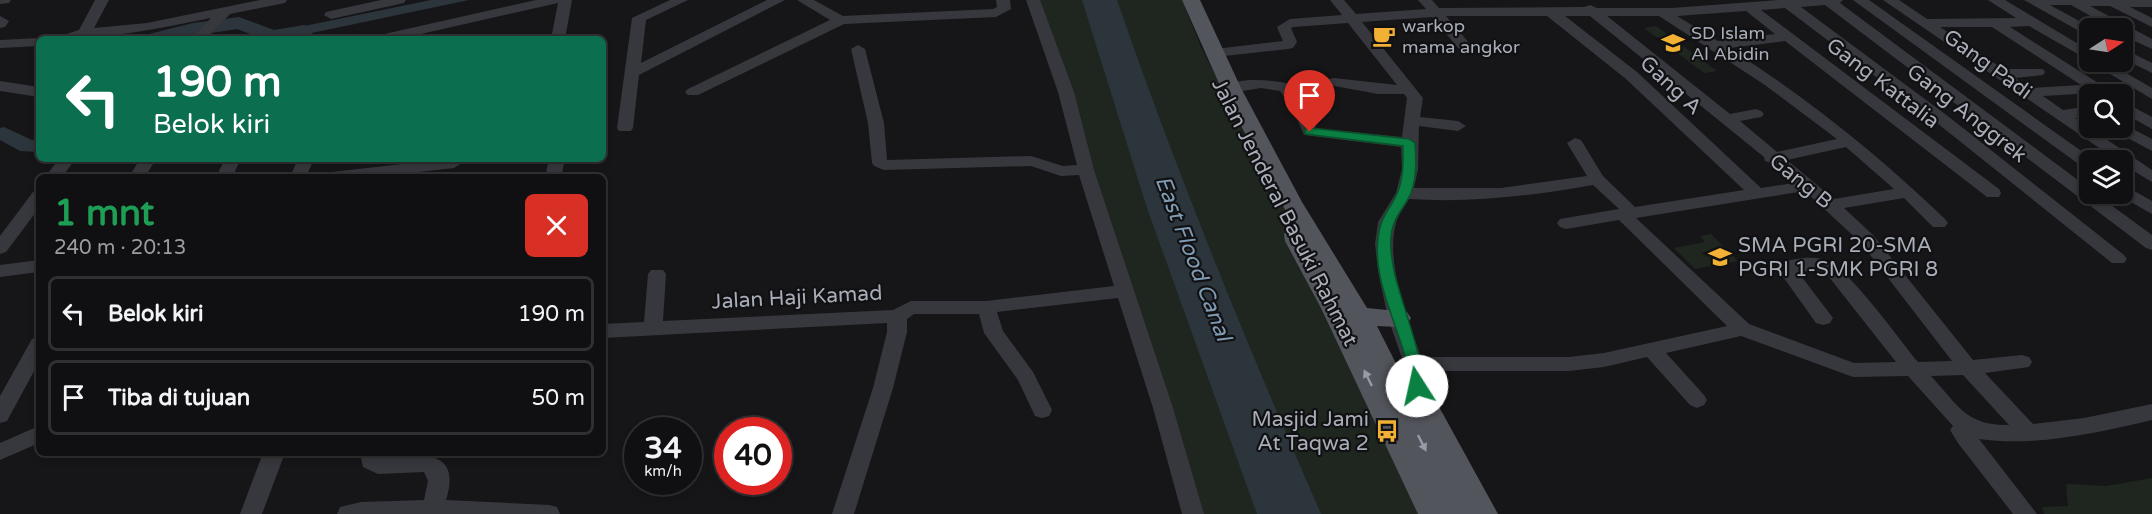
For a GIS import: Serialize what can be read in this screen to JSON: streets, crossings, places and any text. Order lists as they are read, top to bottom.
{
  "streets": {
    "main road": ["Jalan Jenderal Basuki Rahmat"],
    "street": [
      "Gang Padi",
      "Gang Kattalia",
      "Gang A",
      "Gang Anggrek",
      "Gang B",
      "Jalan Haji Kamad"
    ]
  },
  "water": ["East Flood Canal"],
  "places": {
    "cafe": ["warkop mama angkor"],
    "school or university": ["SD Islam Al Abidin", "SMA PGRI 20-SMA PGRI 1-SMK PGRI 8"],
    "bus stop": ["Masjid Jami At Taqwa 2"]
  },
  "north": "right",
  "page": {
    "turn": ["190 m", "Belok kiri"],
    "heading": ["1 mnt", "240 m · 20:13"],
    "list": [
      {
        "name": "Belok kiri",
        "value": "190 m"
      },
      {
        "name": "Tiba di tujuan",
        "value": "50 m"
      }
    ],
    "speed": "34 km/h",
    "limit": "40"
  }
}
